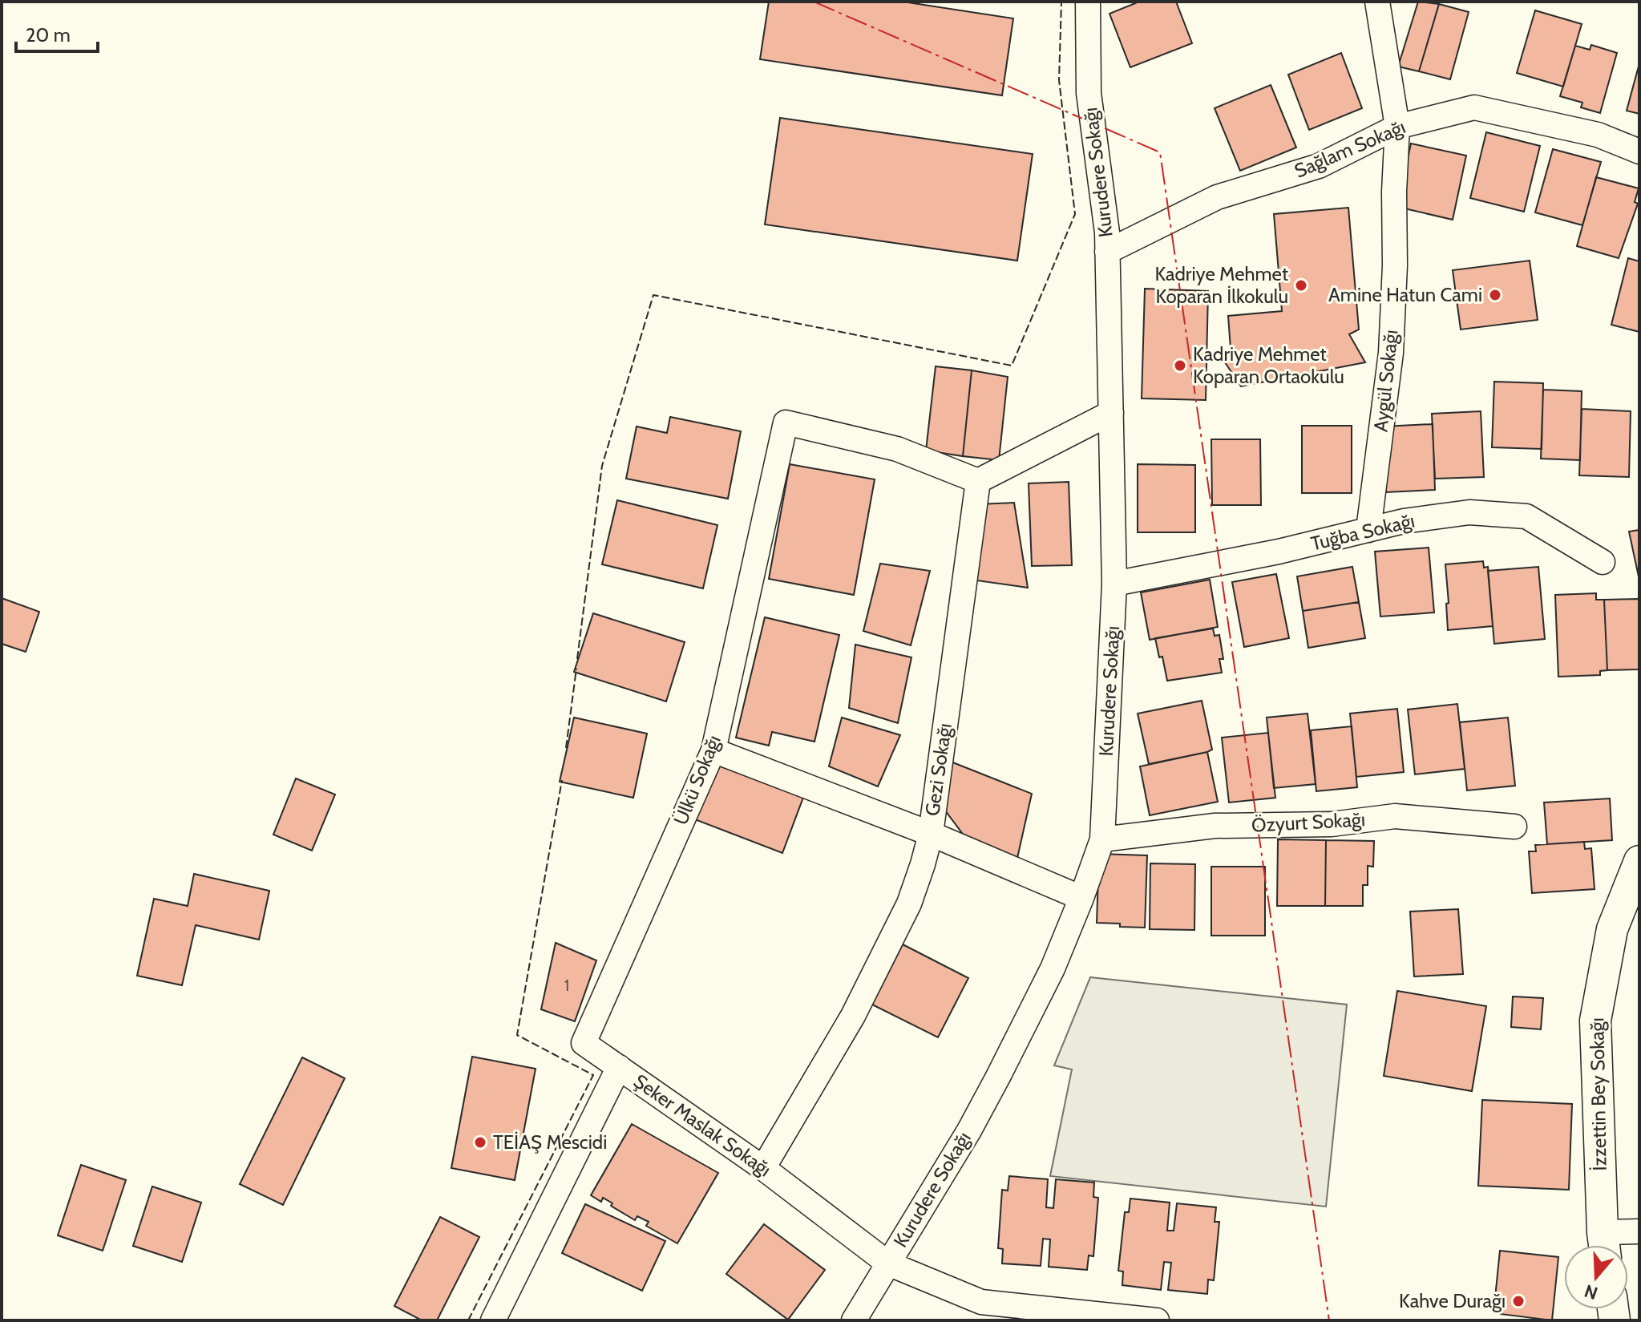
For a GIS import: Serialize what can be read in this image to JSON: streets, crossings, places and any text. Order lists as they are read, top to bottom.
{
  "streets": {
    "street": [
      "Sağlam Sokağı",
      "Kurudere Sokağı",
      "Aygül Sokağı",
      "Tuğba Sokağı",
      "Gezi Sokağı",
      "Ülkü Sokağı",
      "Özyurt Sokağı",
      "İzzettin Bey Sokağı",
      "Şeker Maslak Sokağı"
    ]
  },
  "crossings": [
    ["Sağlam Sokağı", "Kurudere Sokağı"],
    ["Sağlam Sokağı", "Aygül Sokağı"],
    ["Kurudere Sokağı", "Tuğba Sokağı"],
    ["Kurudere Sokağı", "Özyurt Sokağı"],
    ["Kurudere Sokağı", "Şeker Maslak Sokağı"],
    ["Aygül Sokağı", "Tuğba Sokağı"],
    ["Gezi Sokağı", "Ülkü Sokağı"],
    ["Gezi Sokağı", "Şeker Maslak Sokağı"],
    ["Ülkü Sokağı", "Şeker Maslak Sokağı"]
  ],
  "places": [
    "Kadriye Mehmet Koparan İlkokulu",
    "Amine Hatun Cami",
    "Kadriye Mehmet Koparan Ortaokulu",
    "TEİAŞ Mescidi",
    "Kahve Durağı"
  ],
  "house_numbers": ["1"],
  "scale_bar": "20 m",
  "north": "bottom"
}
